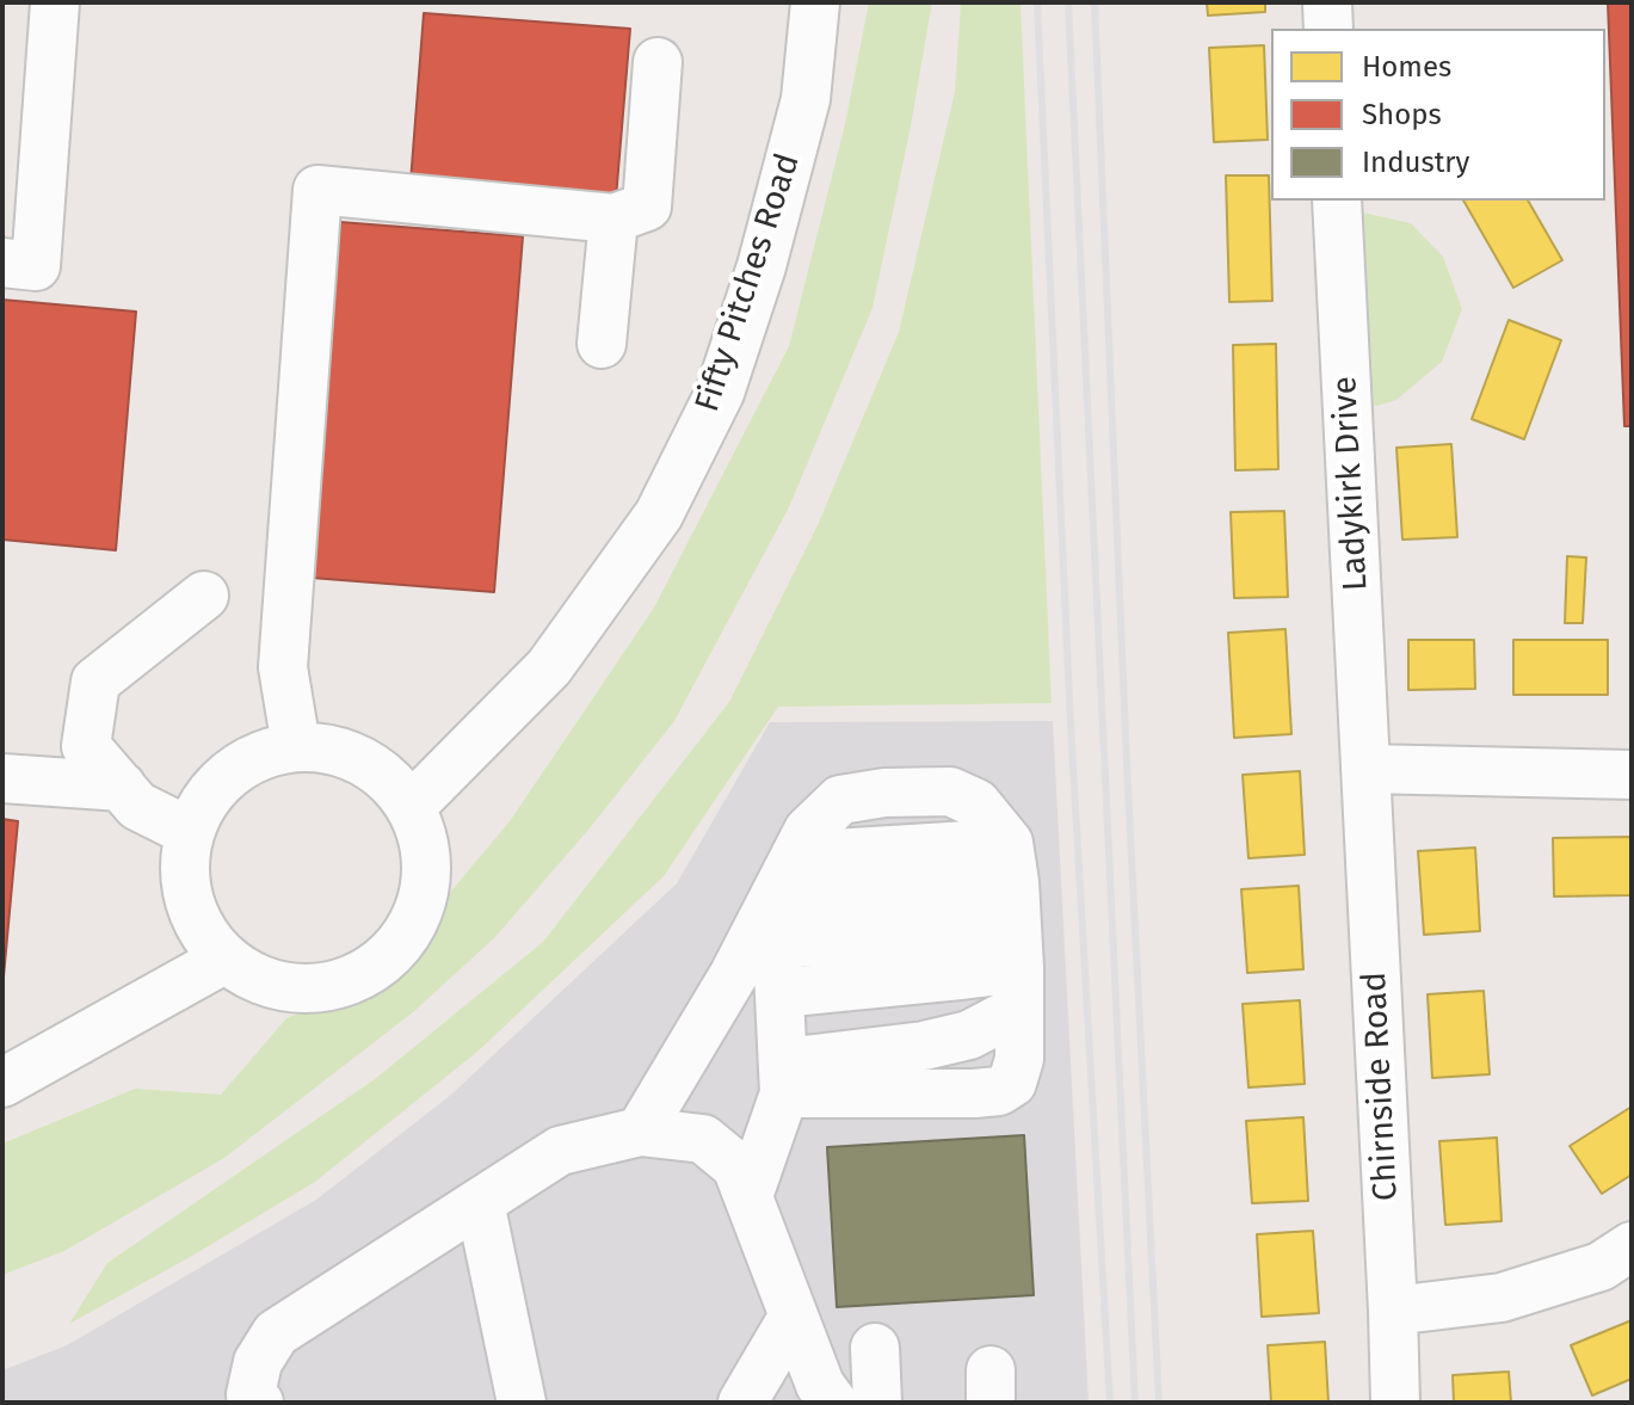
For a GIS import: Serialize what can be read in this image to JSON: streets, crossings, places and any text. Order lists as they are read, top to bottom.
{
  "streets": {
    "street": ["Fifty Pitches Road", "Ladykirk Drive", "Chirnside Road"]
  },
  "crossings": [
    ["Ladykirk Drive", "Chirnside Road"]
  ],
  "legend": ["Homes", "Shops", "Industry"]
}
